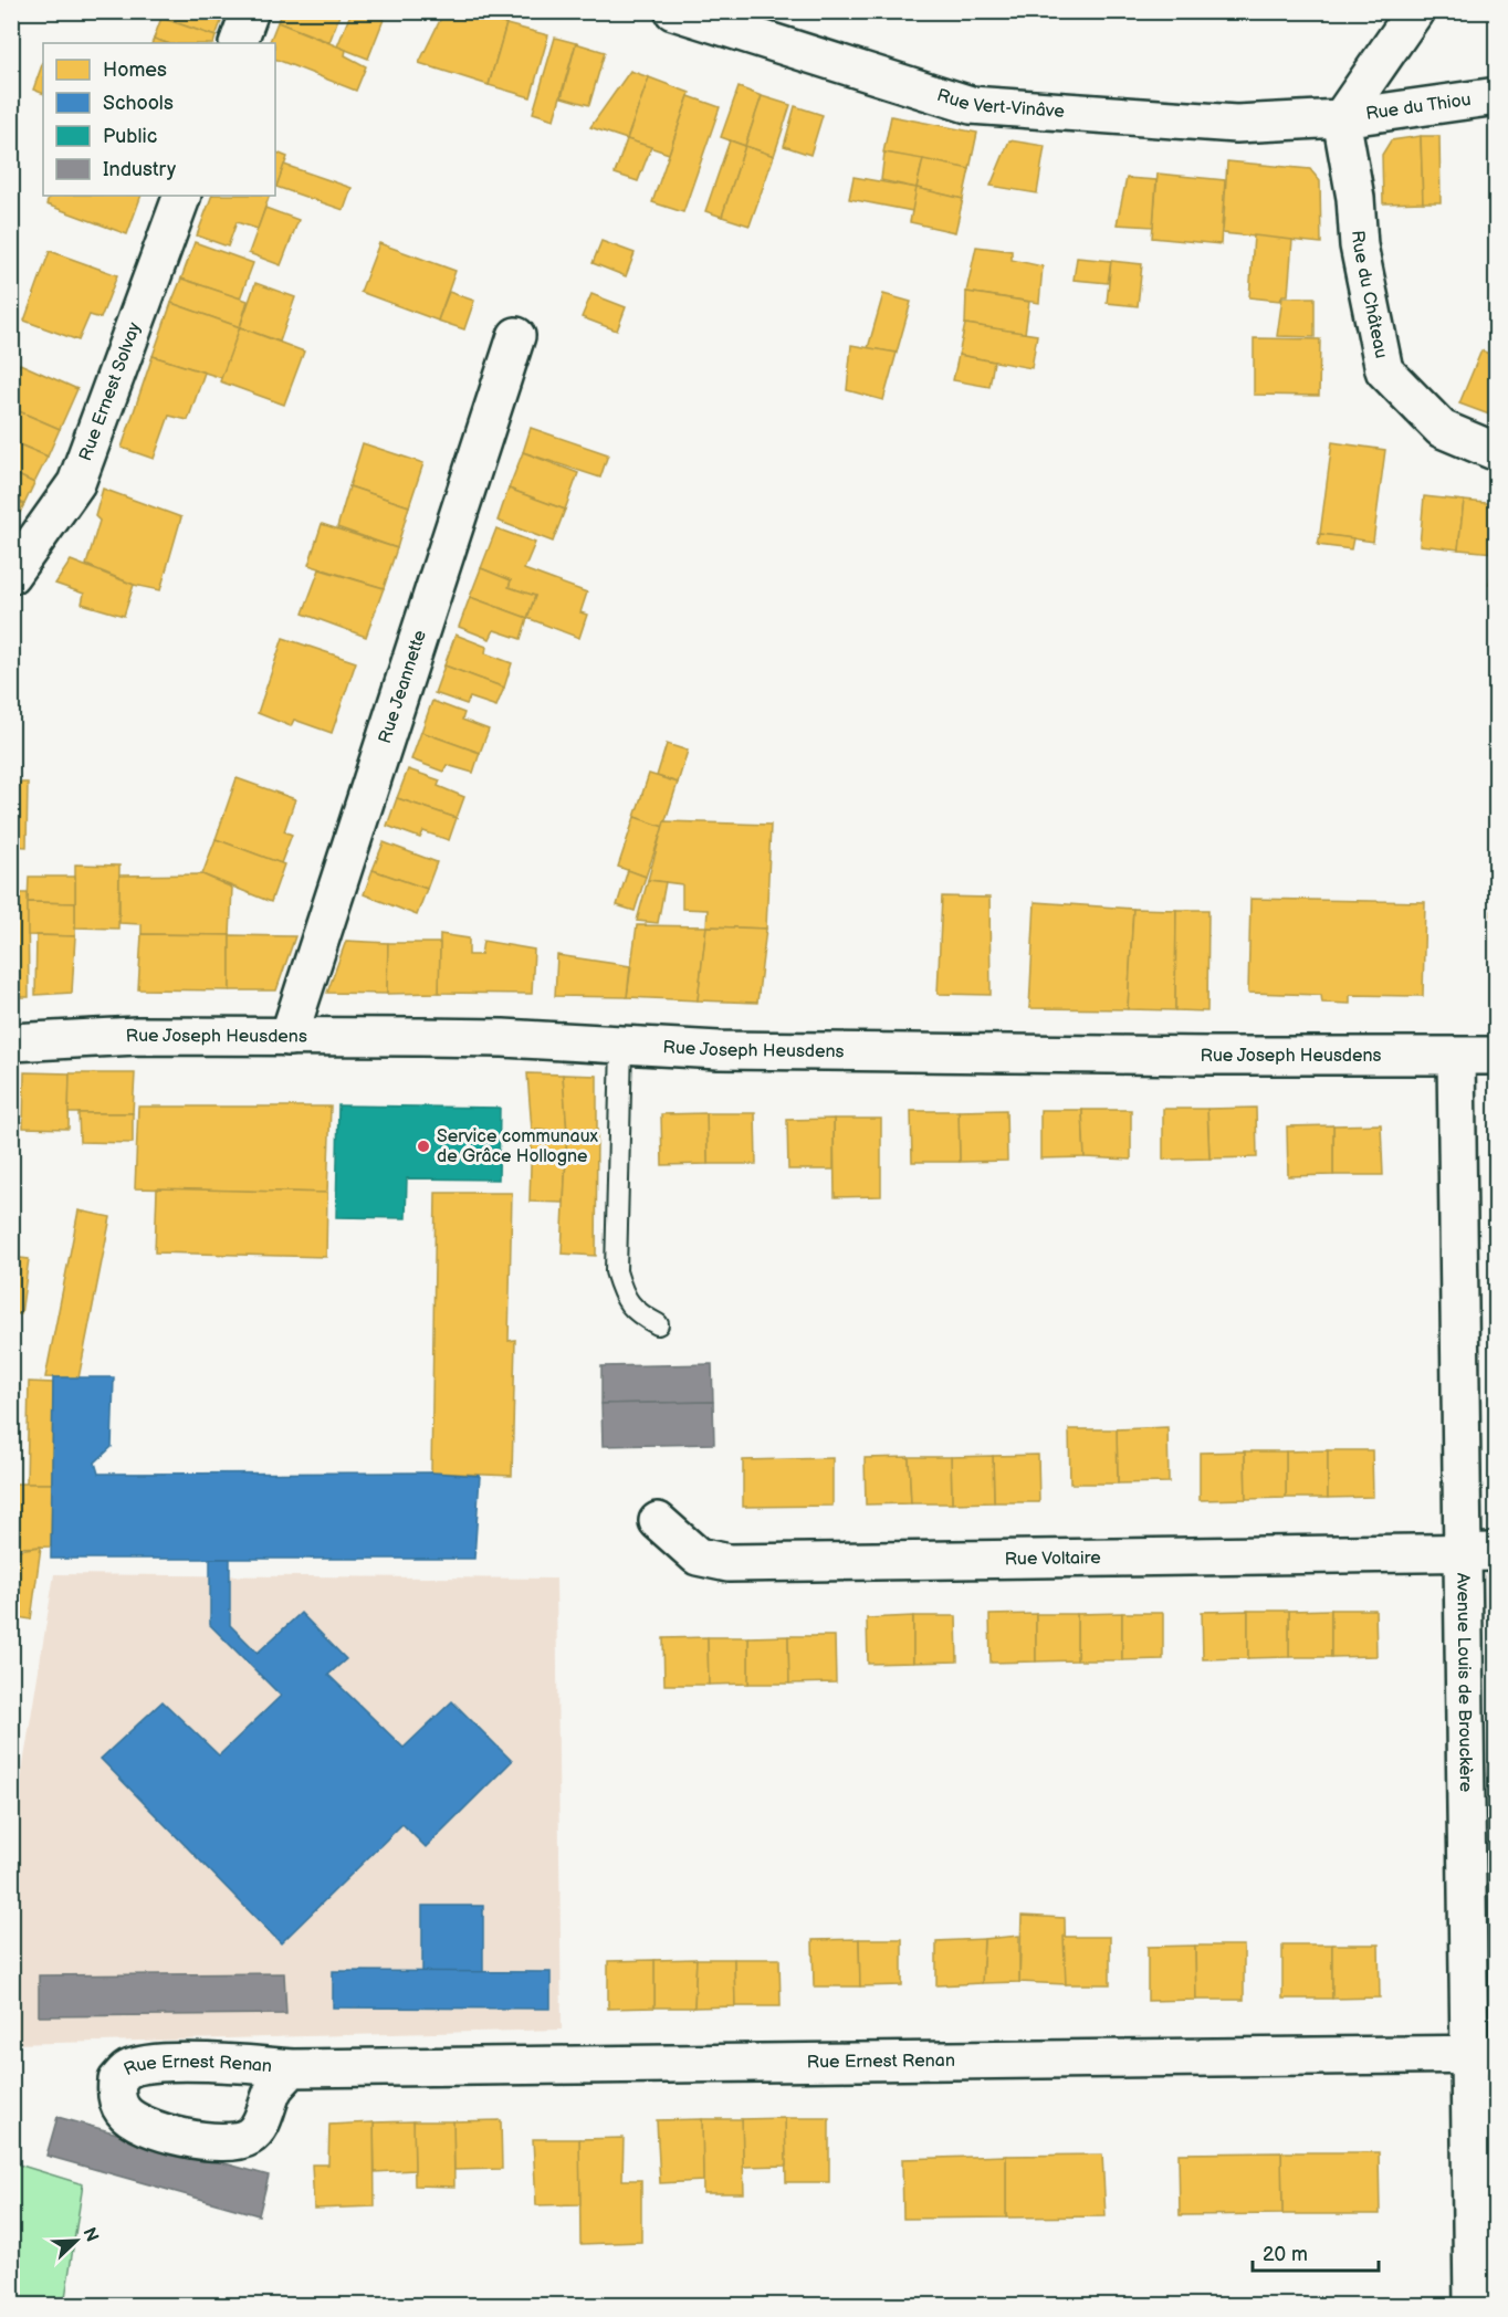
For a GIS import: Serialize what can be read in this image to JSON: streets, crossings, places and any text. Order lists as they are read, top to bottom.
{
  "streets": {
    "street": [
      "Rue Vert-Vinâve",
      "Rue du Thiou",
      "Rue du Château",
      "Rue Ernest Solvay",
      "Rue Jeannette",
      "Rue Joseph Heusdens",
      "Rue Voltaire",
      "Avenue Louis de Brouckère",
      "Rue Ernest Renan"
    ]
  },
  "crossings": [
    ["Rue Vert-Vinâve", "Rue du Thiou"],
    ["Rue Vert-Vinâve", "Rue du Château"],
    ["Rue du Thiou", "Rue du Château"],
    ["Rue Jeannette", "Rue Joseph Heusdens"],
    ["Rue Joseph Heusdens", "Avenue Louis de Brouckère"],
    ["Rue Voltaire", "Avenue Louis de Brouckère"],
    ["Avenue Louis de Brouckère", "Rue Ernest Renan"]
  ],
  "places": ["Service communaux de Grâce Hollogne"],
  "legend": [
    "Homes",
    "Schools",
    "Public",
    "Industry"
  ],
  "scale_bar": "20 m",
  "north": "top right"
}
